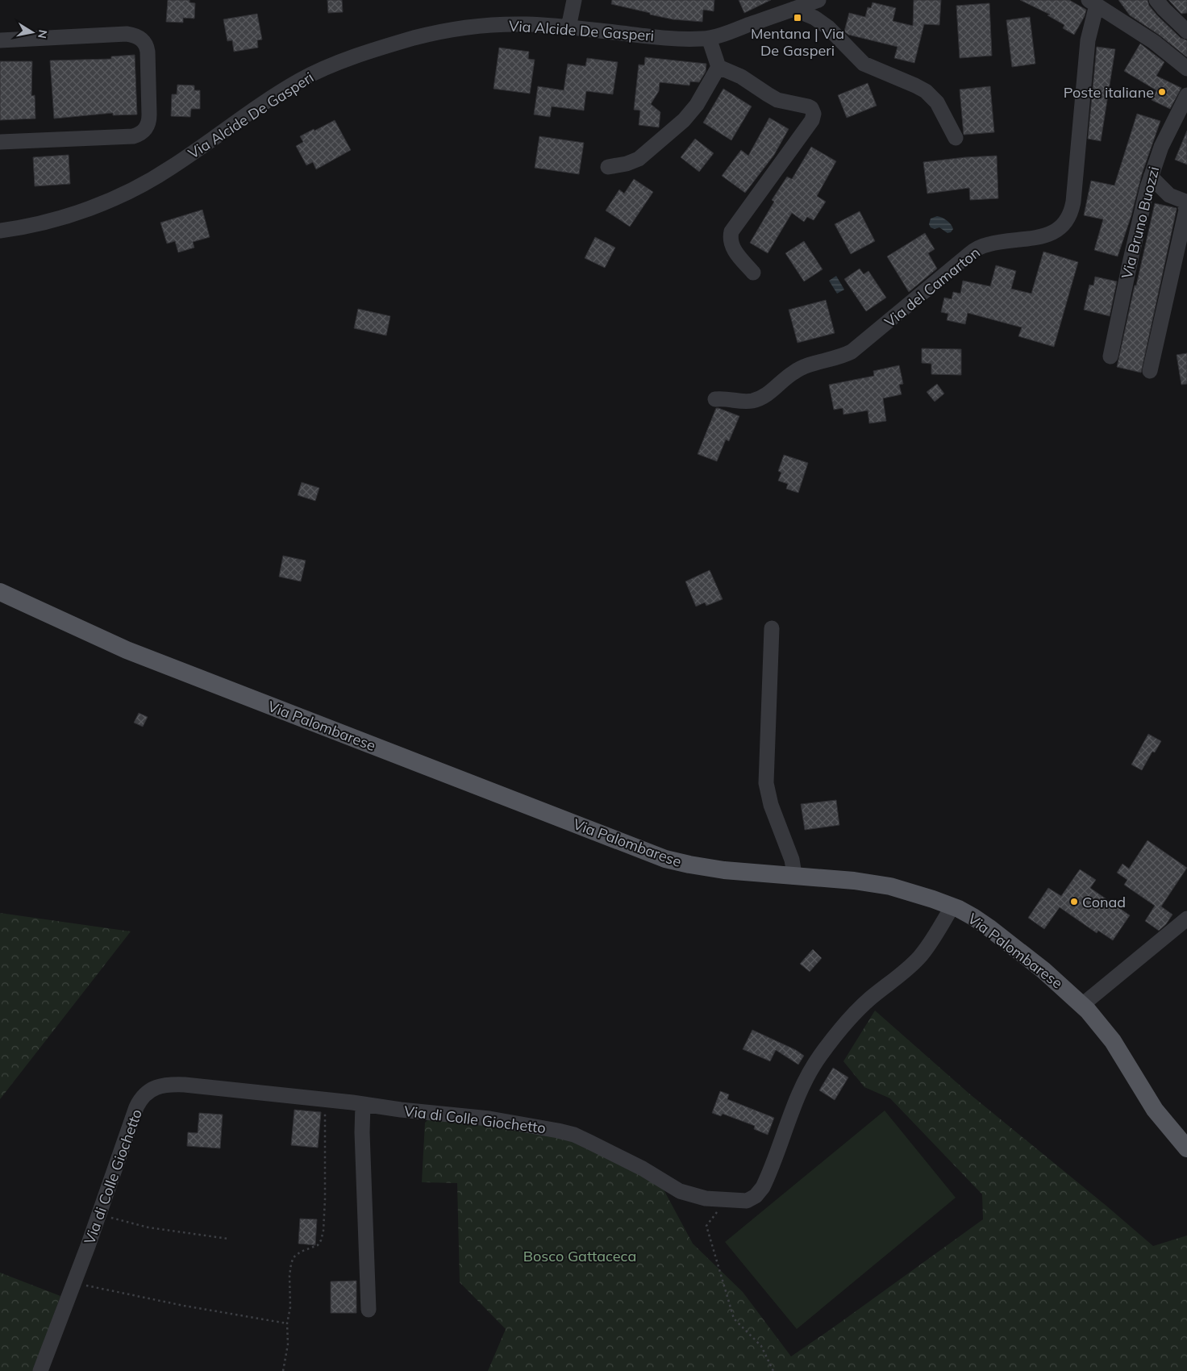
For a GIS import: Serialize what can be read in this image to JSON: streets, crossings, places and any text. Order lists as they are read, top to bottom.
{
  "streets": {
    "main road": ["Via Palombarese"],
    "street": [
      "Via Alcide De Gasperi",
      "Via Bruno Buozzi",
      "Via del Camarton",
      "Via di Colle Giochetto"
    ]
  },
  "crossings": [
    ["Via Palombarese", "Via di Colle Giochetto"]
  ],
  "parks": ["Bosco Gattaceca"],
  "places": {
    "transit": ["Mentana | Via De Gasperi"],
    "other": ["Poste italiane", "Conad"]
  },
  "north": "right"
}
